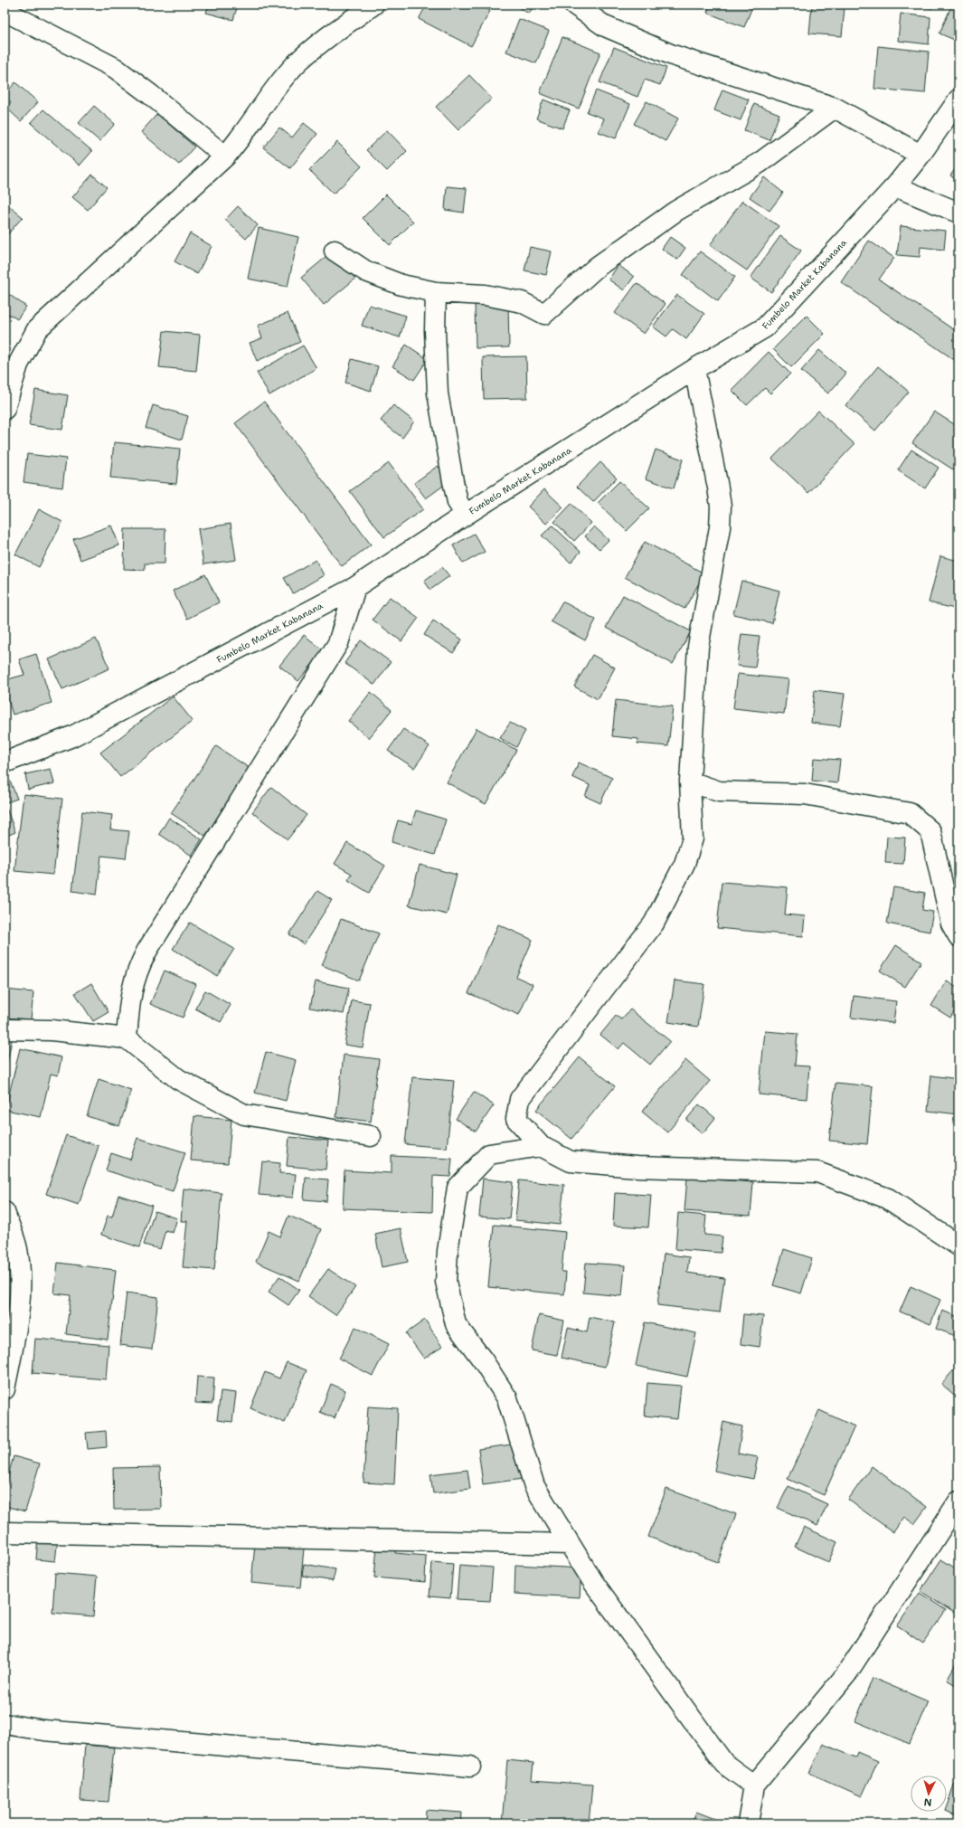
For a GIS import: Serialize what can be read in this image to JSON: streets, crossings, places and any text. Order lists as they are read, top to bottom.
{
  "streets": {
    "street": ["Fumbelo Market Kabanana"]
  },
  "north": "bottom"
}
